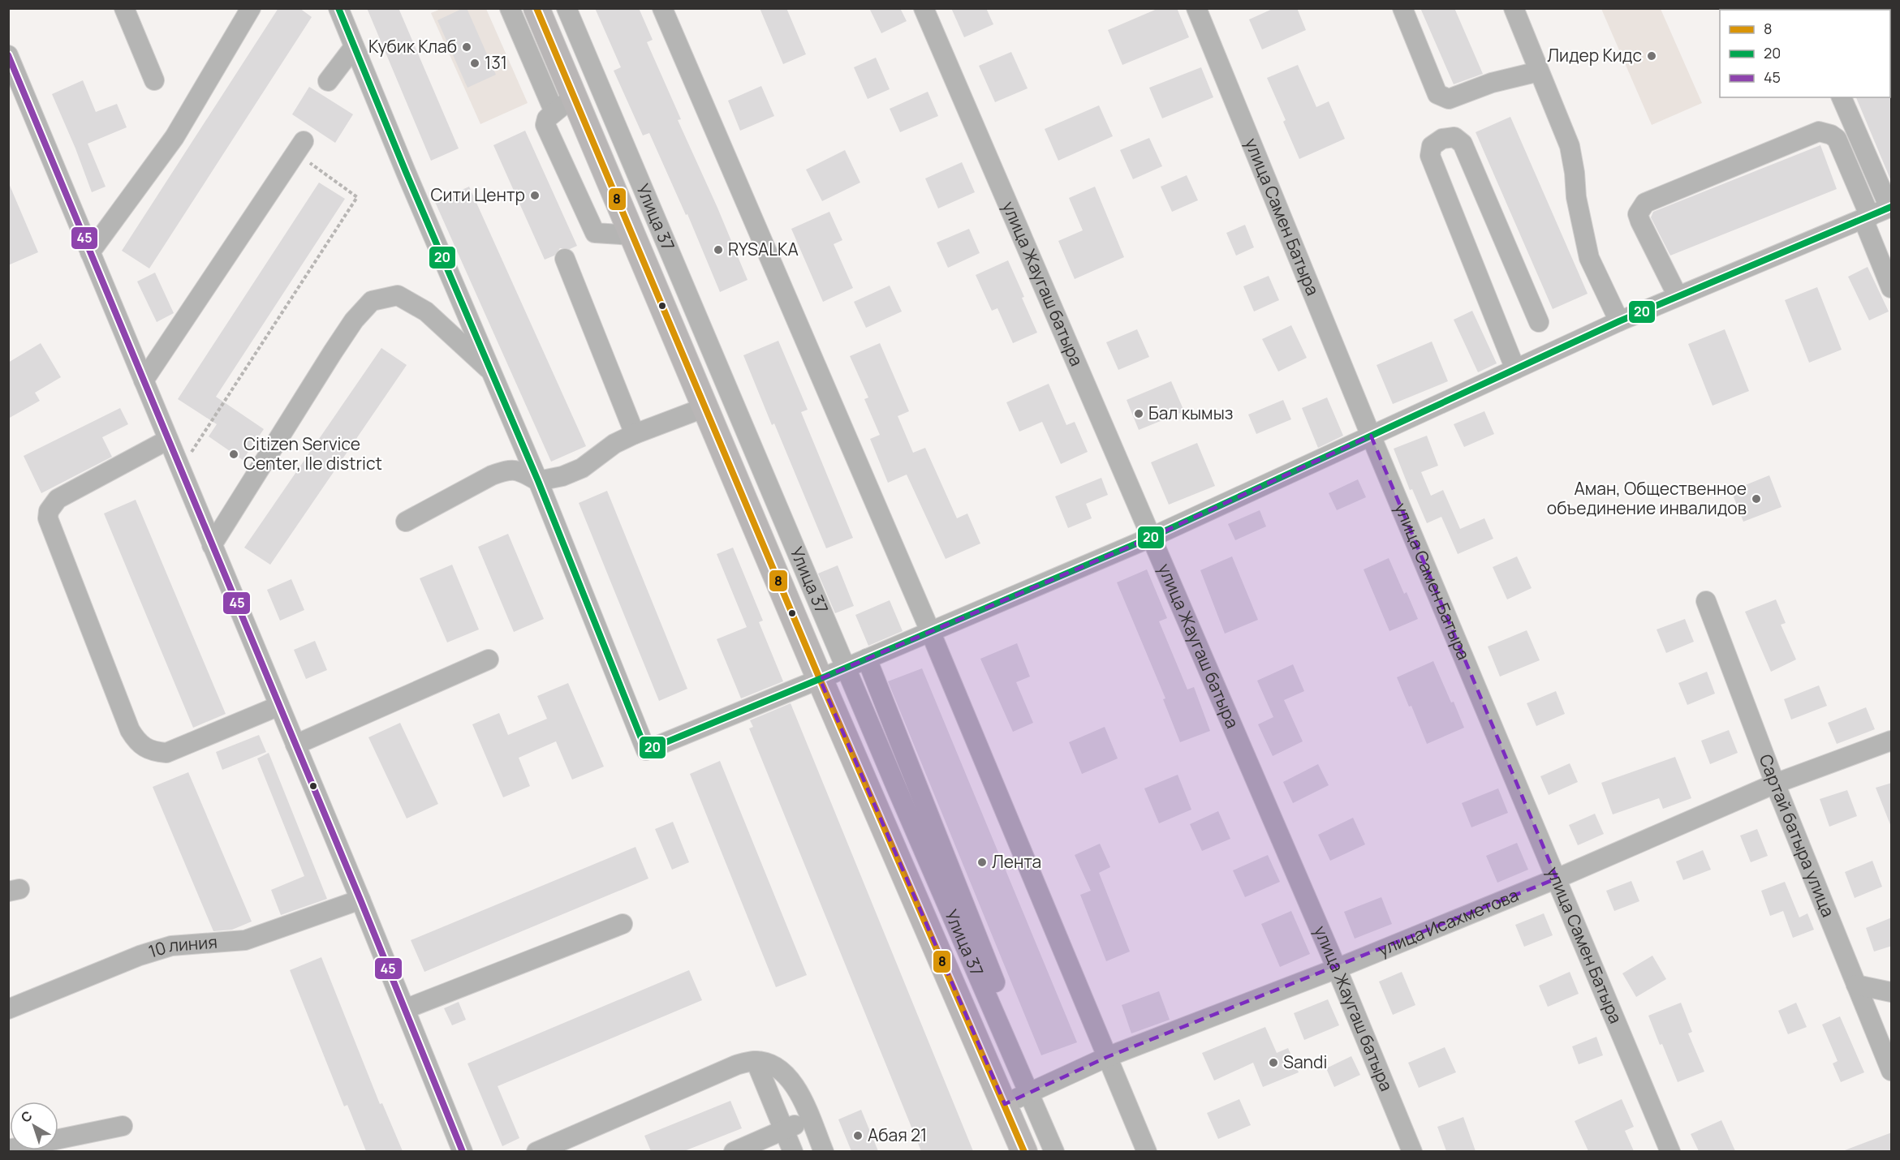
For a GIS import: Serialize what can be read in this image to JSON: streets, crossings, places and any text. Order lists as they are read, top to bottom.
{
  "streets": {
    "street": [
      "улица Самен Батыра",
      "Улица 37",
      "улица Жаугаш батыра",
      "Сартай батыра улица",
      "улица Исахметова",
      "10 линия"
    ]
  },
  "crossings": [
    ["улица Самен Батыра", "улица Исахметова"],
    ["улица Жаугаш батыра", "улица Исахметова"],
    ["Сартай батыра улица", "улица Исахметова"]
  ],
  "places": [
    "Кубик Клаб",
    "Лидер Кидс",
    "131",
    "Сити Центр",
    "RYSALKA",
    "Бал кымыз",
    "Citizen Service Center, Ile district",
    "Аман, Общественное объединение инвалидов",
    "Лента",
    "Sandi",
    "Абая 21"
  ],
  "lines": ["transit line 8", "transit line 20", "transit line 45"],
  "legend": ["8", "20", "45"],
  "north": "top left"
}
